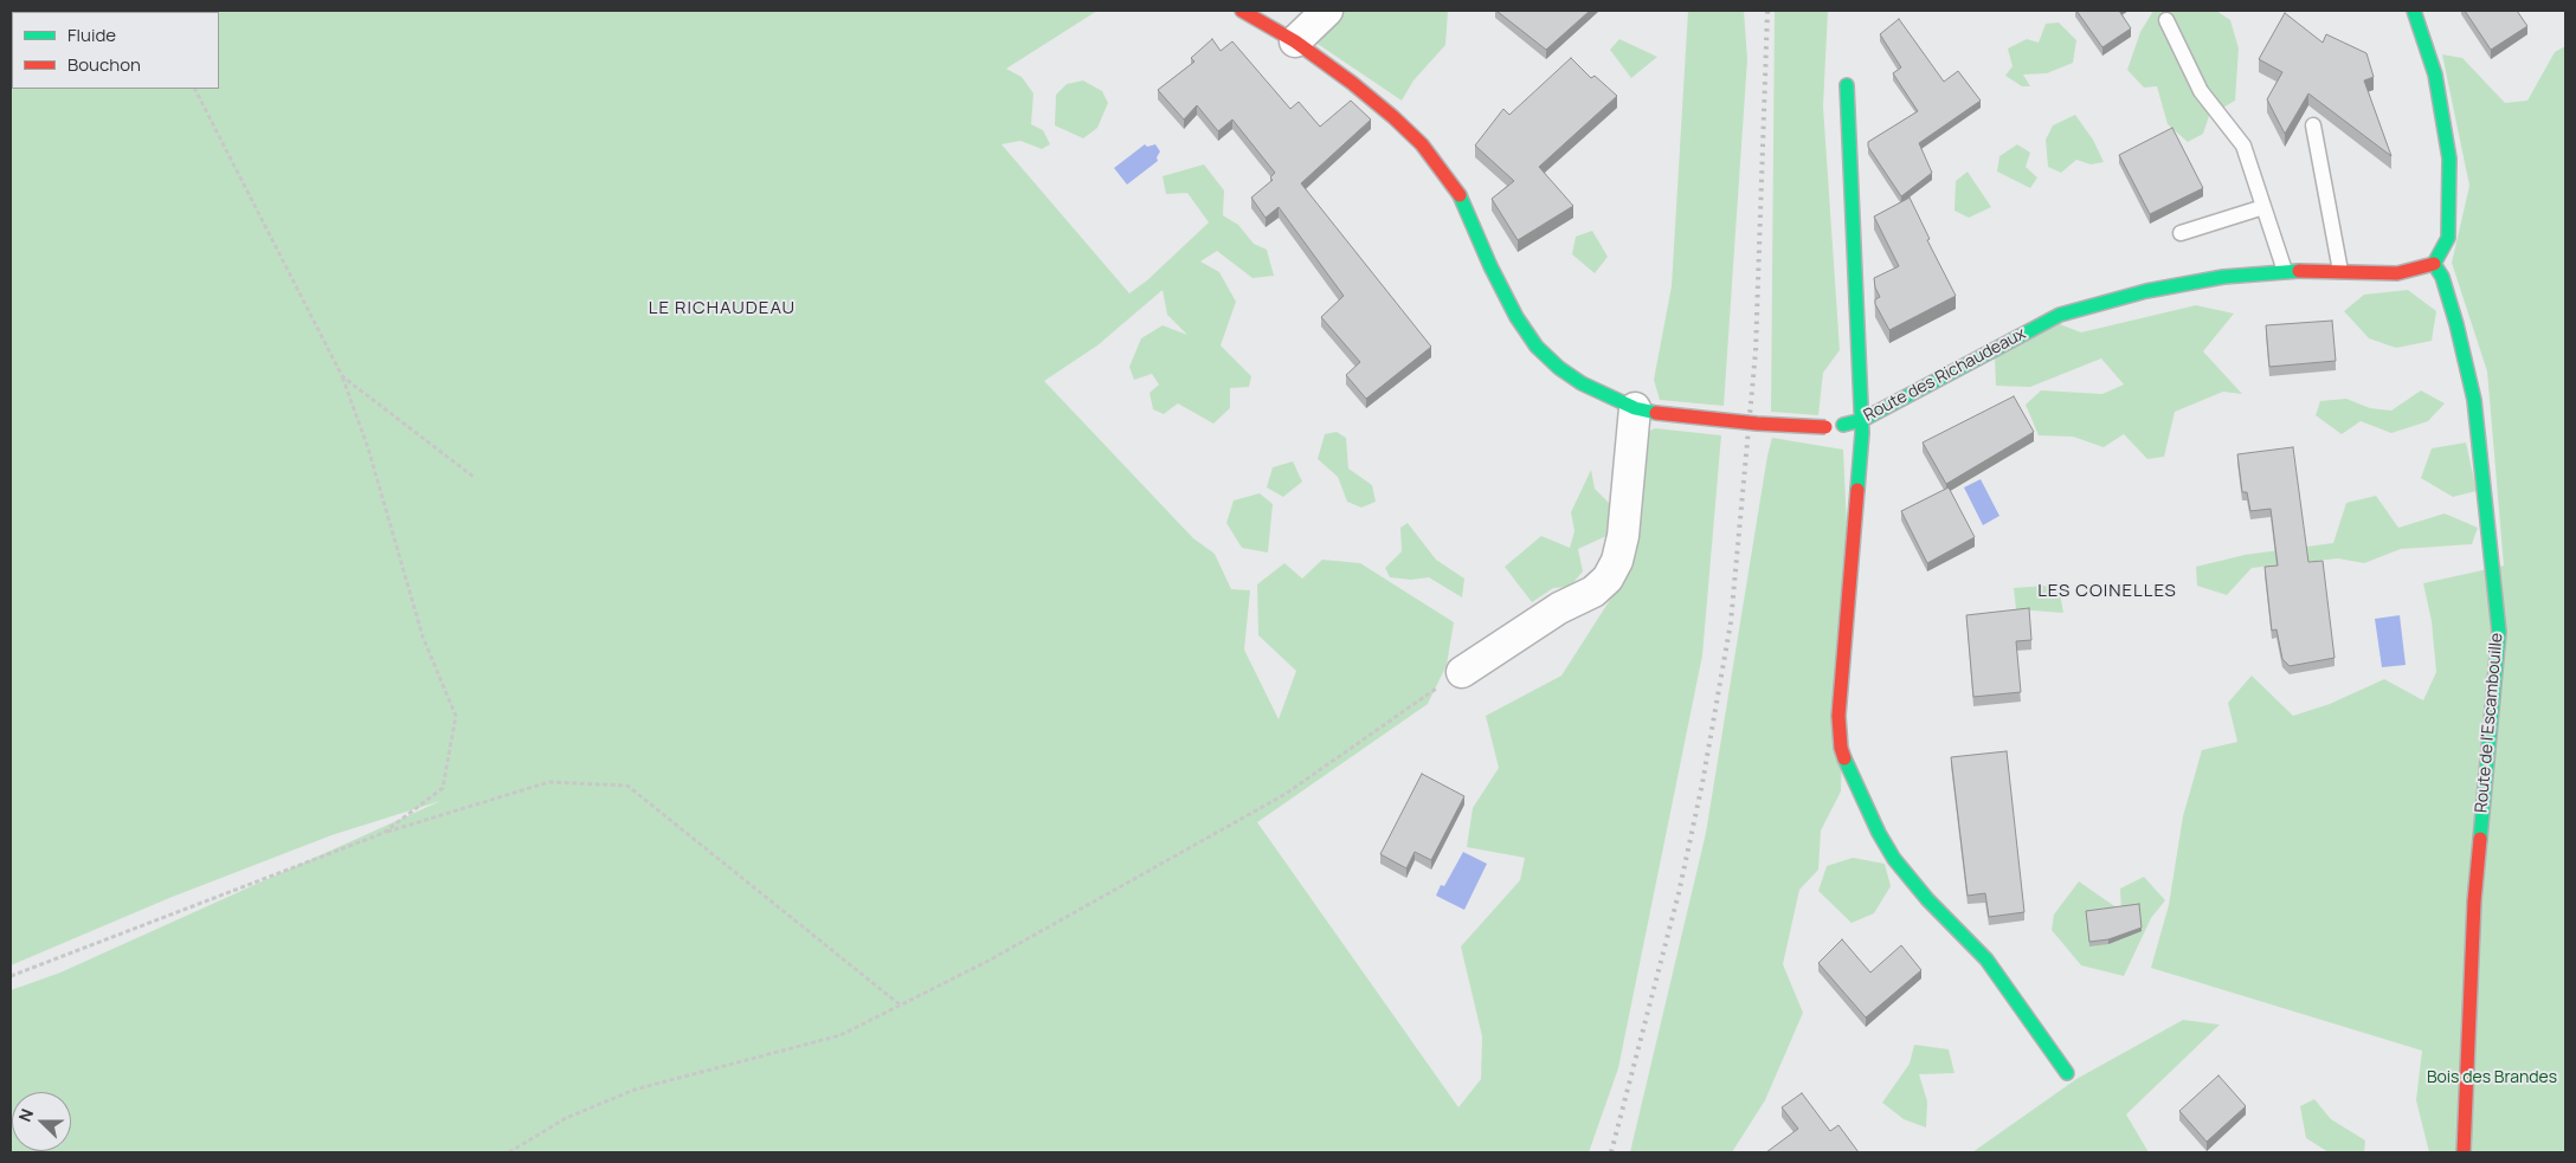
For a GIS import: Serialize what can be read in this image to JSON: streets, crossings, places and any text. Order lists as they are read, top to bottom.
{
  "streets": {
    "street": ["Route des Richaudeaux", "Route de l'Escambouille"]
  },
  "crossings": [
    ["Route des Richaudeaux", "Route de l'Escambouille"]
  ],
  "districts": ["LE RICHAUDEAU", "LES COINELLES"],
  "parks": ["Bois des Brandes"],
  "legend": ["Fluide", "Bouchon"],
  "north": "left"
}
